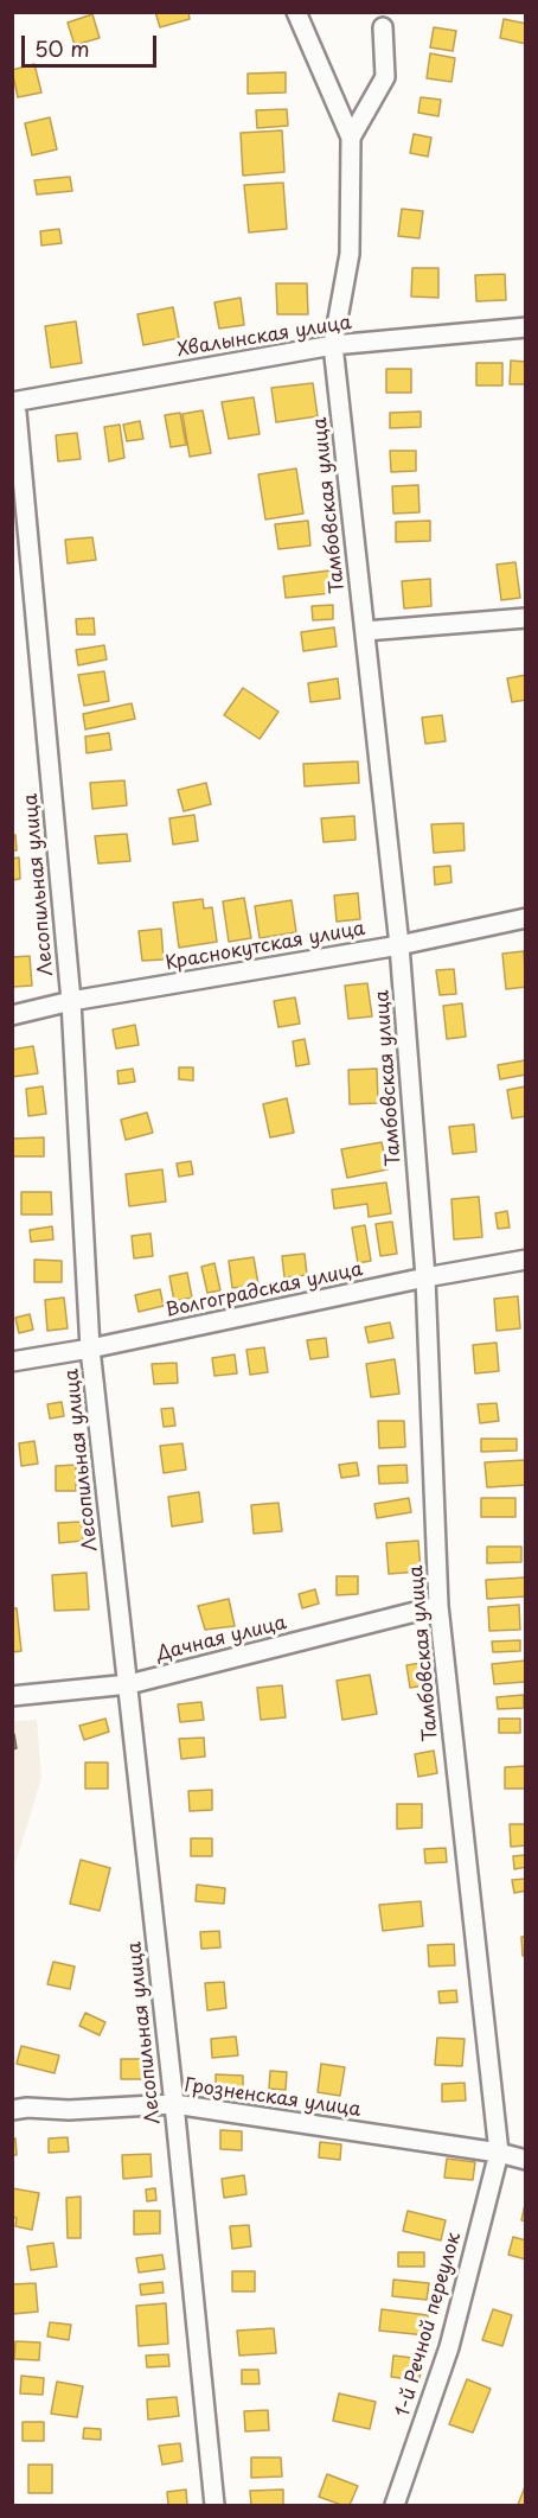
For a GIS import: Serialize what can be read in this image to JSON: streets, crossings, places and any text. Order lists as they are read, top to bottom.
{
  "streets": {
    "street": [
      "Хвалынская улица",
      "Тамбовская улица",
      "Лесопильная улица",
      "Краснокутская улица",
      "Волгоградская улица",
      "Дачная улица",
      "Грозненская улица",
      "1-й Речной переулок"
    ]
  },
  "crossings": [
    ["Хвалынская улица", "Тамбовская улица"],
    ["Тамбовская улица", "Краснокутская улица"],
    ["Тамбовская улица", "Волгоградская улица"],
    ["Тамбовская улица", "Дачная улица"],
    ["Тамбовская улица", "Грозненская улица"],
    ["Тамбовская улица", "1-й Речной переулок"],
    ["Лесопильная улица", "Краснокутская улица"],
    ["Лесопильная улица", "Волгоградская улица"],
    ["Лесопильная улица", "Дачная улица"],
    ["Лесопильная улица", "Грозненская улица"],
    ["Грозненская улица", "1-й Речной переулок"]
  ],
  "scale_bar": "50 m"
}
